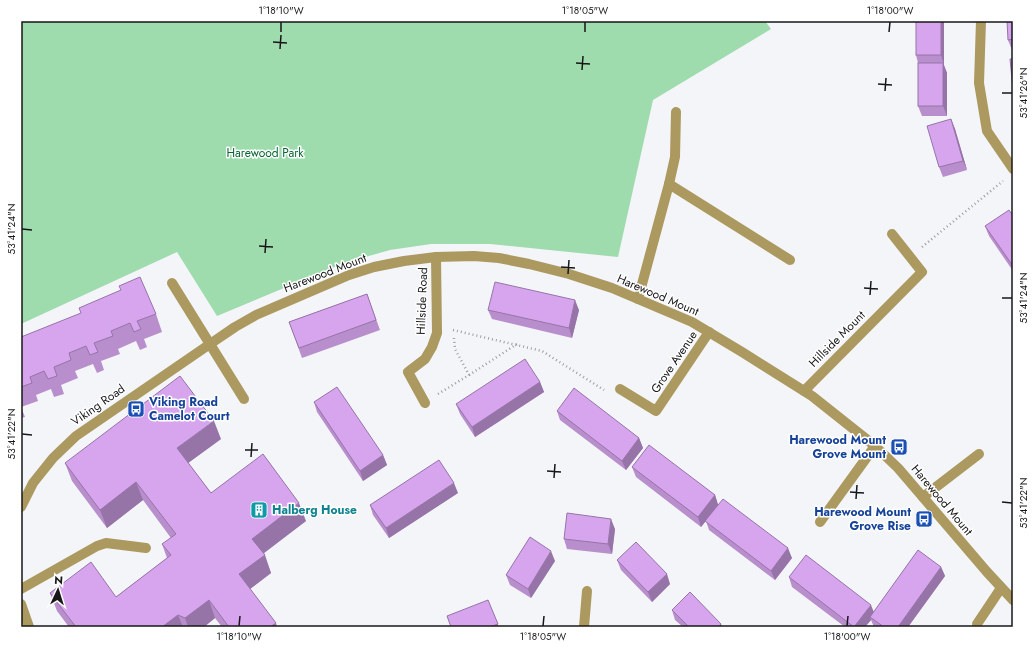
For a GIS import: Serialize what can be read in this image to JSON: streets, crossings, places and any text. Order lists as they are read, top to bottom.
{
  "streets": {
    "street": [
      "Harewood Mount",
      "Hillside Road",
      "Hillside Mount",
      "Grove Avenue",
      "Viking Road"
    ]
  },
  "crossings": [
    ["Harewood Mount", "Hillside Road"],
    ["Harewood Mount", "Hillside Mount"],
    ["Harewood Mount", "Grove Avenue"],
    ["Harewood Mount", "Viking Road"]
  ],
  "parks": ["Harewood Park"],
  "places": {
    "bus stop": ["Viking Road Camelot Court", "Harewood Mount Grove Mount", "Harewood Mount Grove Rise"],
    "building": ["Halberg House"]
  },
  "north": "top",
  "coordinates": [
    "1°18'10\"W",
    "1°18'05\"W",
    "1°18'00\"W",
    "53°41'26\"N",
    "53°41'24\"N",
    "53°41'22\"N"
  ]
}
